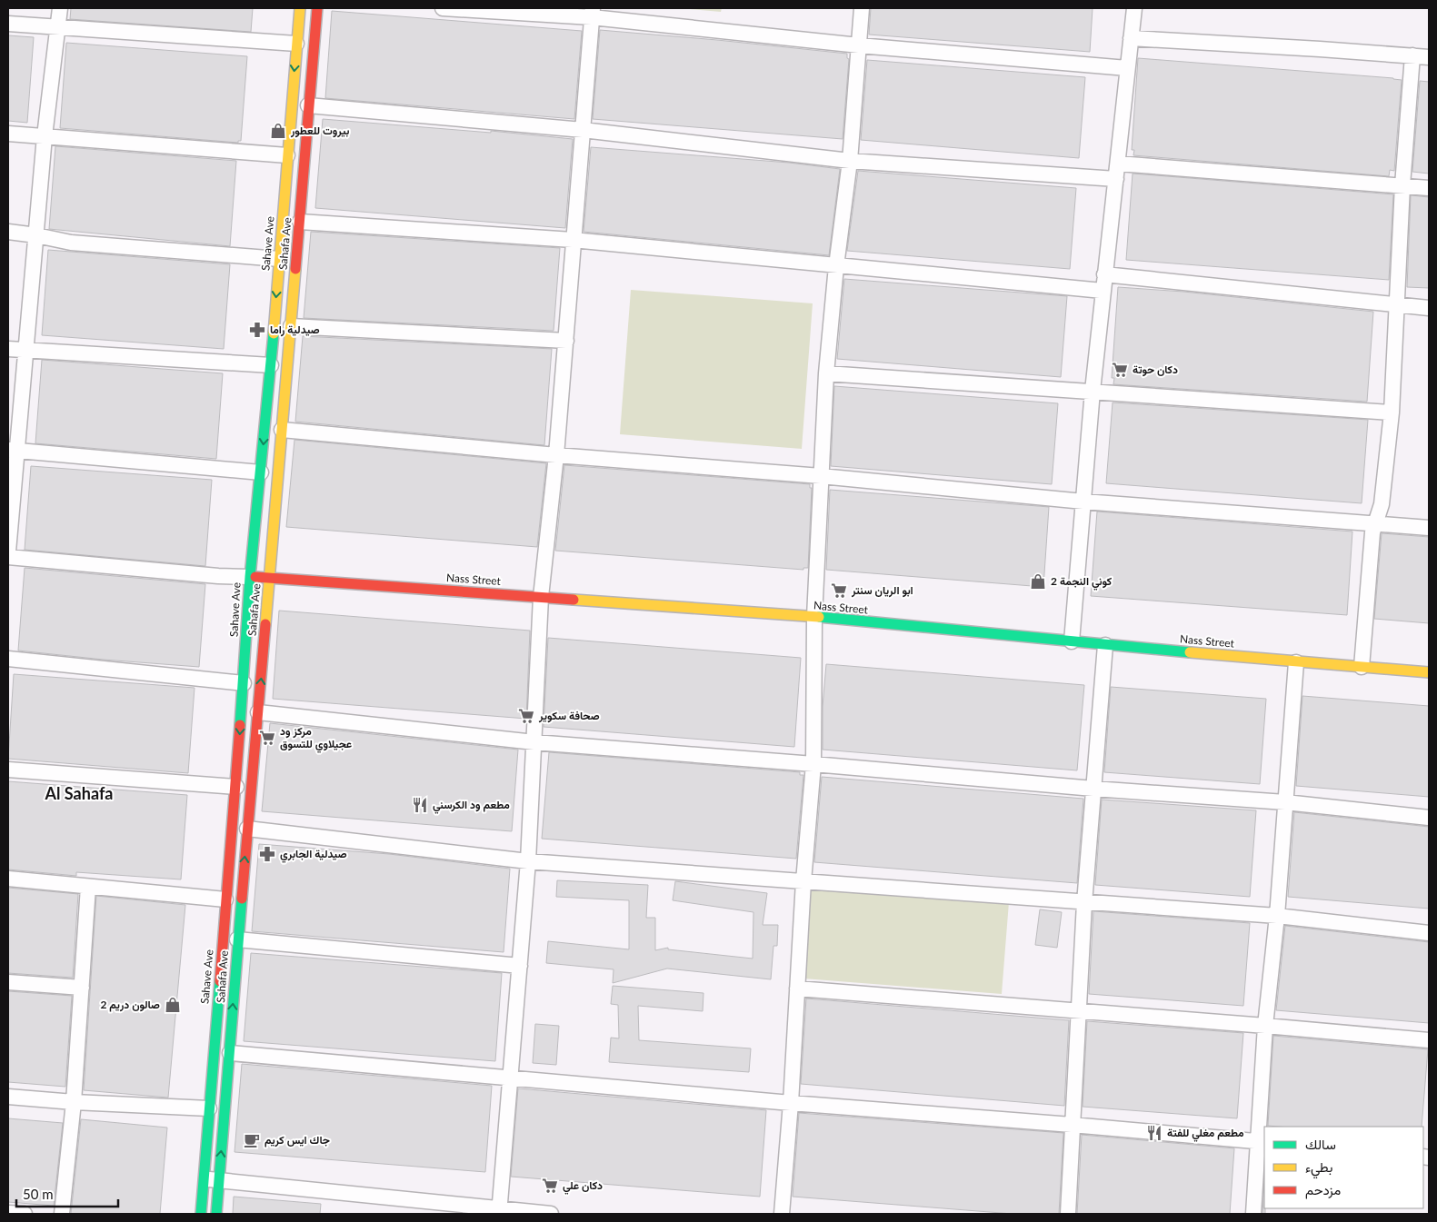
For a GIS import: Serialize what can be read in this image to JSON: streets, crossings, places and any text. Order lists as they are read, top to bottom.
{
  "streets": {
    "main road": ["Sahave Ave", "Sahafa Ave", "Nass Street"]
  },
  "crossings": [
    ["Sahave Ave", "Nass Street"],
    ["Sahafa Ave", "Nass Street"]
  ],
  "one_way": ["Sahave Ave", "Sahafa Ave"],
  "districts": ["Al Sahafa"],
  "places": {
    "shop": ["بيروت للعطور", "كوني النجمة 2", "صالون دريم 2"],
    "pharmacy": ["صيدلية راما", "صيدلية الجابري"],
    "supermarket": [
      "دكان حوتة",
      "ابو الريان سنتر",
      "صحافة سكوير",
      "مركز ود عجيلاوي للتسوق",
      "دكان علي"
    ],
    "restaurant": ["مطعم ود الكرسني", "مطعم مغلي للفتة"],
    "cafe": ["جاك ايس كريم"]
  },
  "legend": ["سالك", "بطيء", "مزدحم"],
  "scale_bar": "50 m"
}
